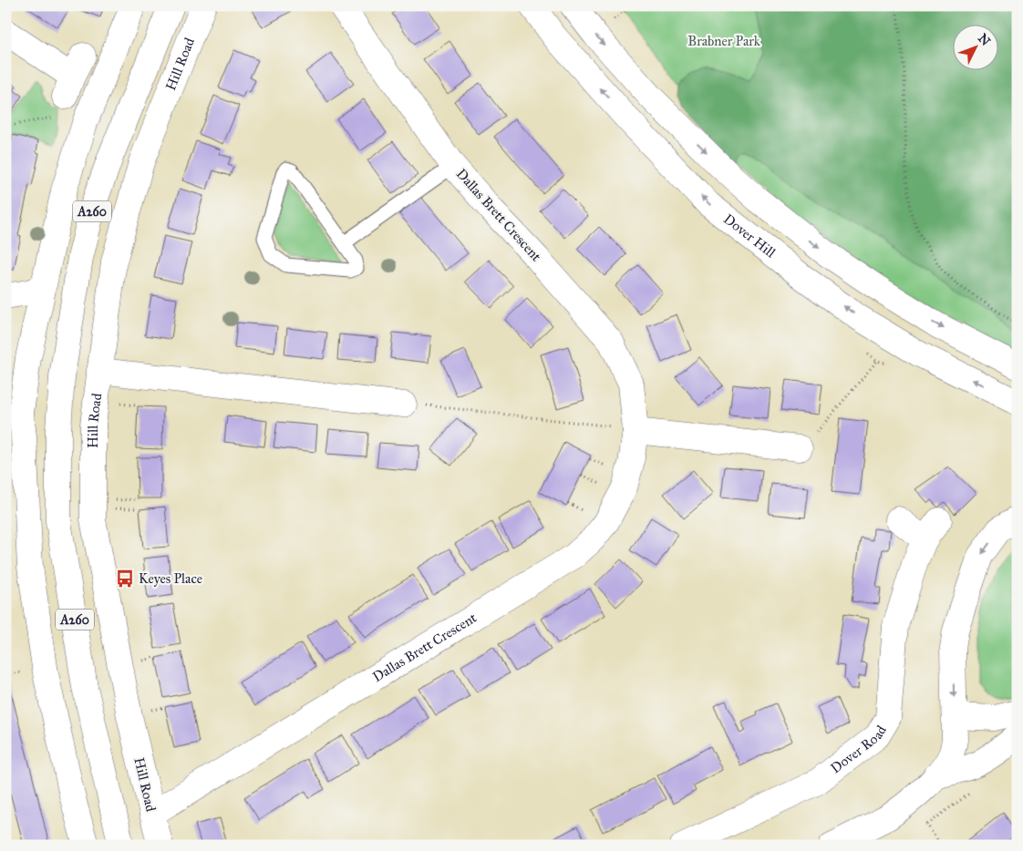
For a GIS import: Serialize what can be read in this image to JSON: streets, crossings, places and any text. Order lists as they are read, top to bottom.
{
  "streets": {
    "street": [
      "Hill Road",
      "A260",
      "Dallas Brett Crescent",
      "Dover Hill",
      "Dover Road"
    ]
  },
  "crossings": [
    ["Hill Road", "Dallas Brett Crescent"]
  ],
  "parks": ["Brabner Park"],
  "places": {
    "bus stop": ["Keyes Place"]
  },
  "north": "top right"
}
